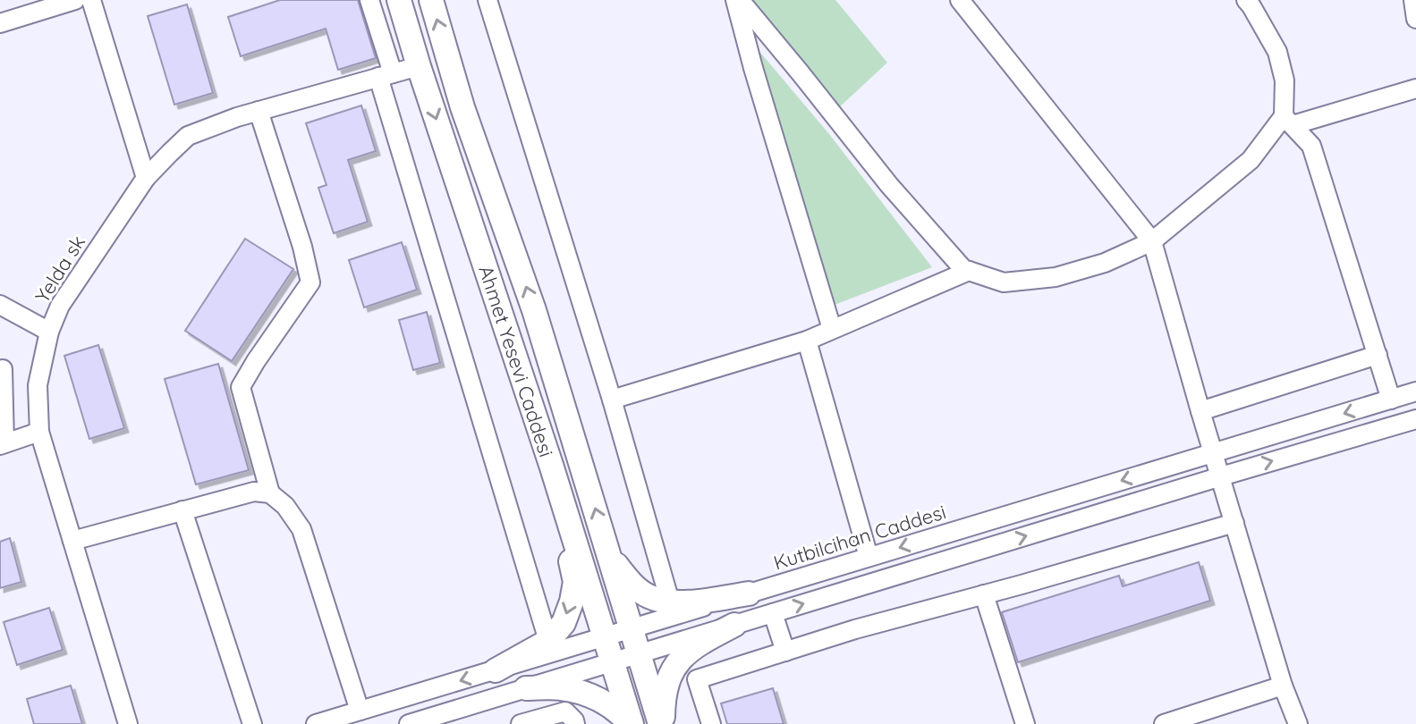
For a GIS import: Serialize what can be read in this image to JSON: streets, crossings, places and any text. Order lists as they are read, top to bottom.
{
  "streets": {
    "main road": ["Ahmet Yesevi Caddesi"],
    "street": ["Yelda sk", "Kutbilcihan Caddesi"]
  },
  "crossings": [
    ["Yelda sk", "Ahmet Yesevi Caddesi"],
    ["Ahmet Yesevi Caddesi", "Kutbilcihan Caddesi"]
  ]
}
